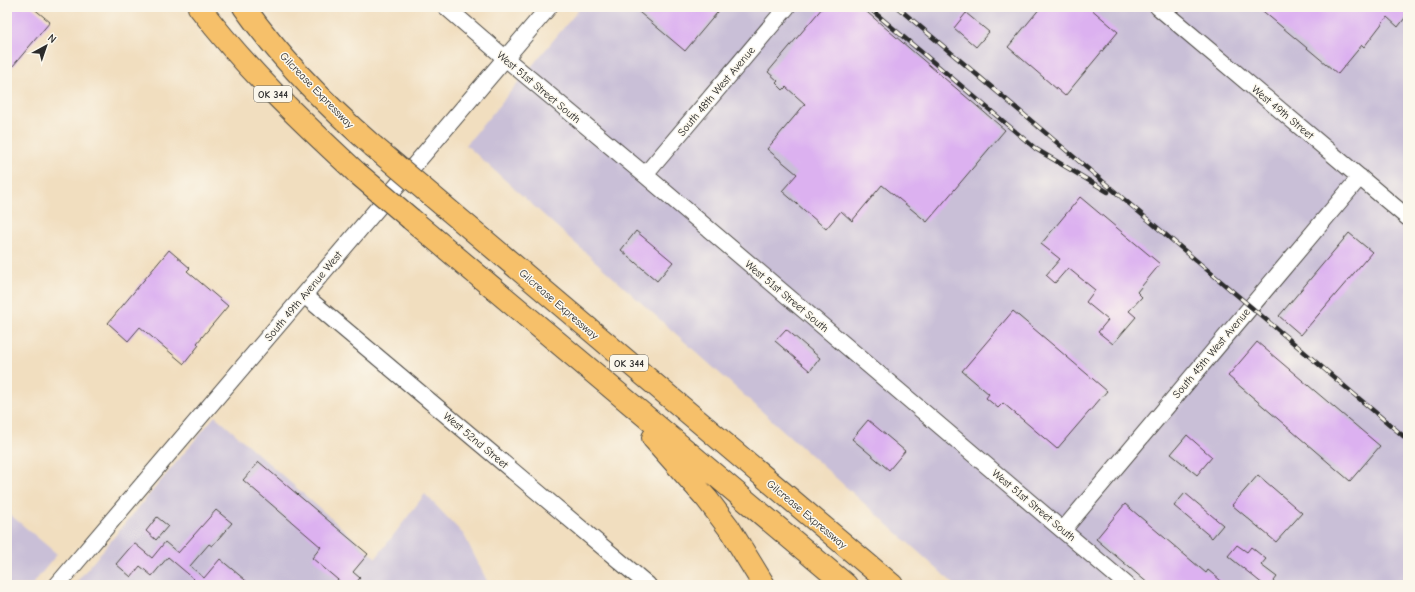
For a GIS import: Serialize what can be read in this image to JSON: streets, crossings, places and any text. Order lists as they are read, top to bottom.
{
  "streets": {
    "highway": ["Gilcrease Expressway", "OK 344"],
    "street": [
      "West 51st Street South",
      "South 48th West Avenue",
      "West 49th Street",
      "South 49th Avenue West",
      "South 45th West Avenue",
      "West 52nd Street"
    ]
  },
  "crossings": [
    ["West 51st Street South", "South 48th West Avenue"],
    ["West 51st Street South", "South 49th Avenue West"],
    ["West 51st Street South", "South 45th West Avenue"],
    ["West 49th Street", "South 45th West Avenue"],
    ["South 49th Avenue West", "West 52nd Street"]
  ],
  "north": "top right"
}
